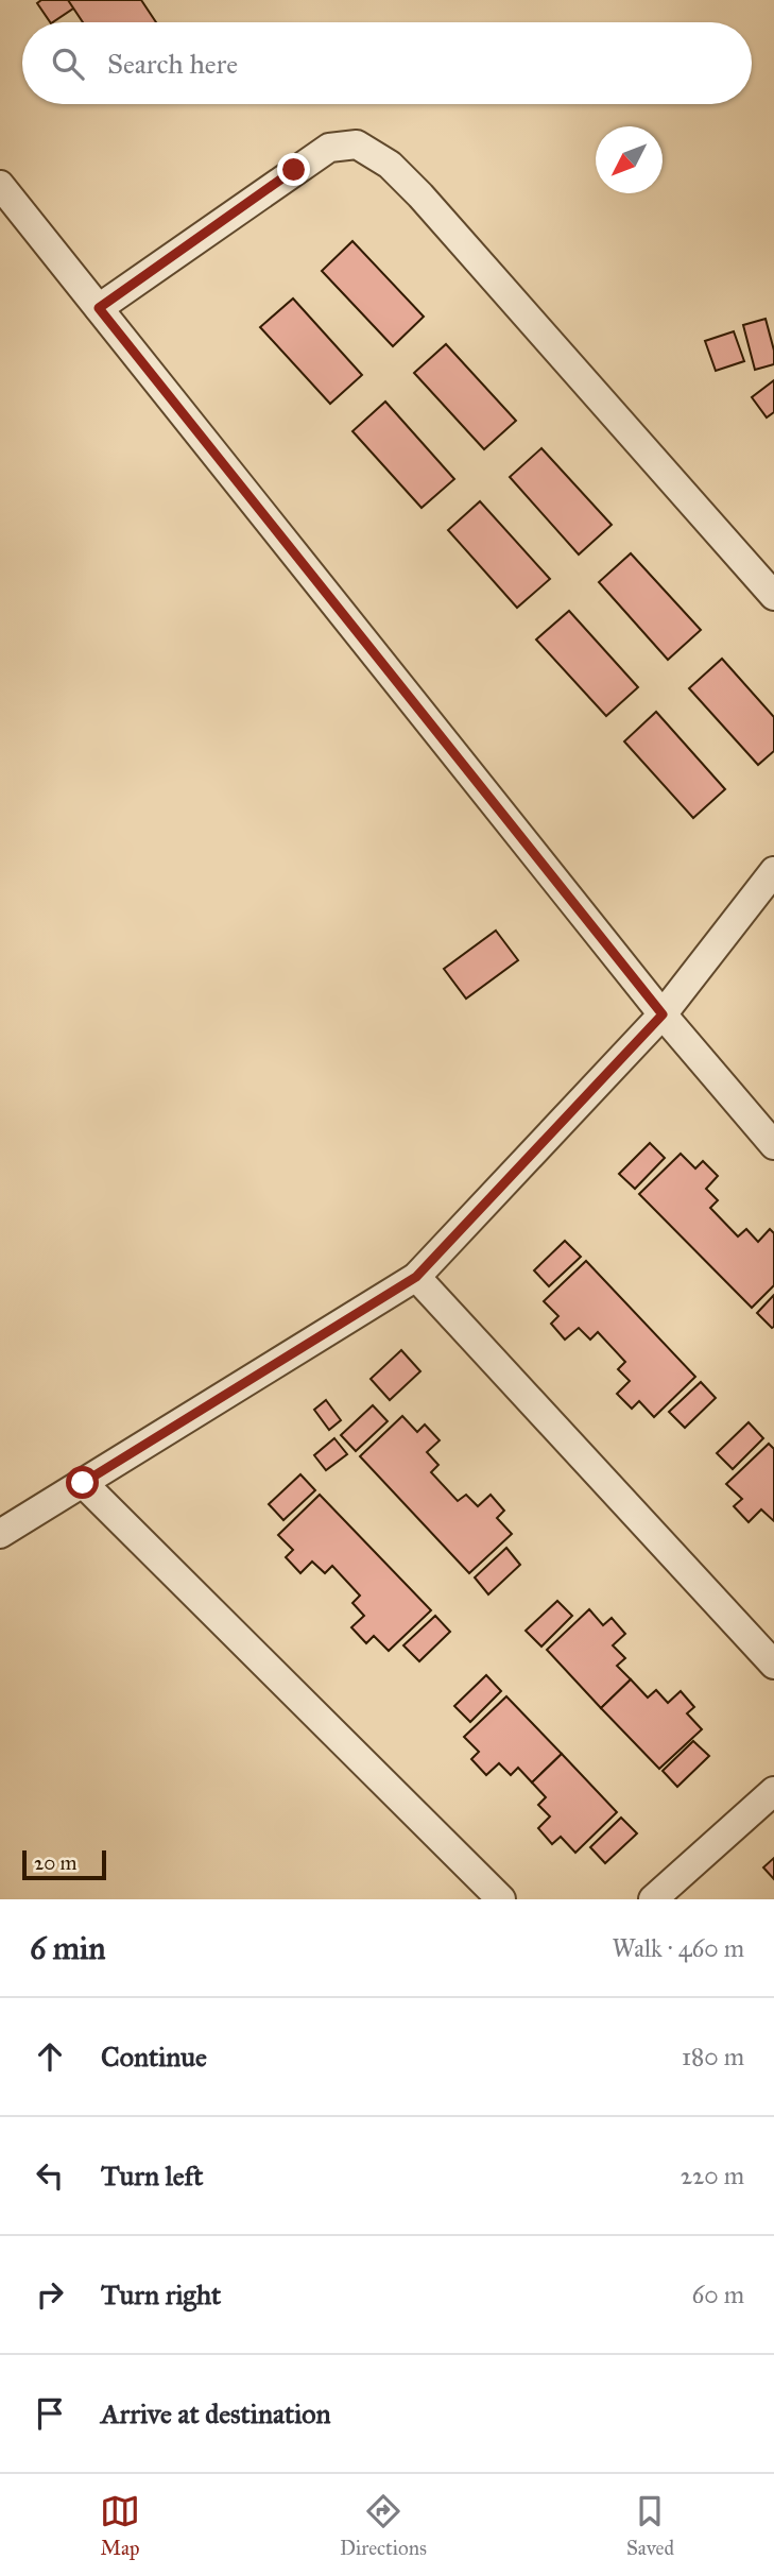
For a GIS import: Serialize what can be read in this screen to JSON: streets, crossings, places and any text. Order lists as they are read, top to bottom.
{
  "scale_bar": "20 m",
  "north": "bottom left",
  "page": {
    "search": "Search here",
    "scale": "20 m",
    "heading": ["6 min", "Walk · 460 m"],
    "list": [
      ["Continue", "180 m"],
      ["Turn left", "220 m"],
      ["Turn right", "60 m"],
      "Arrive at destination"
    ],
    "nav": ["Map", "Directions", "Saved"]
  }
}
